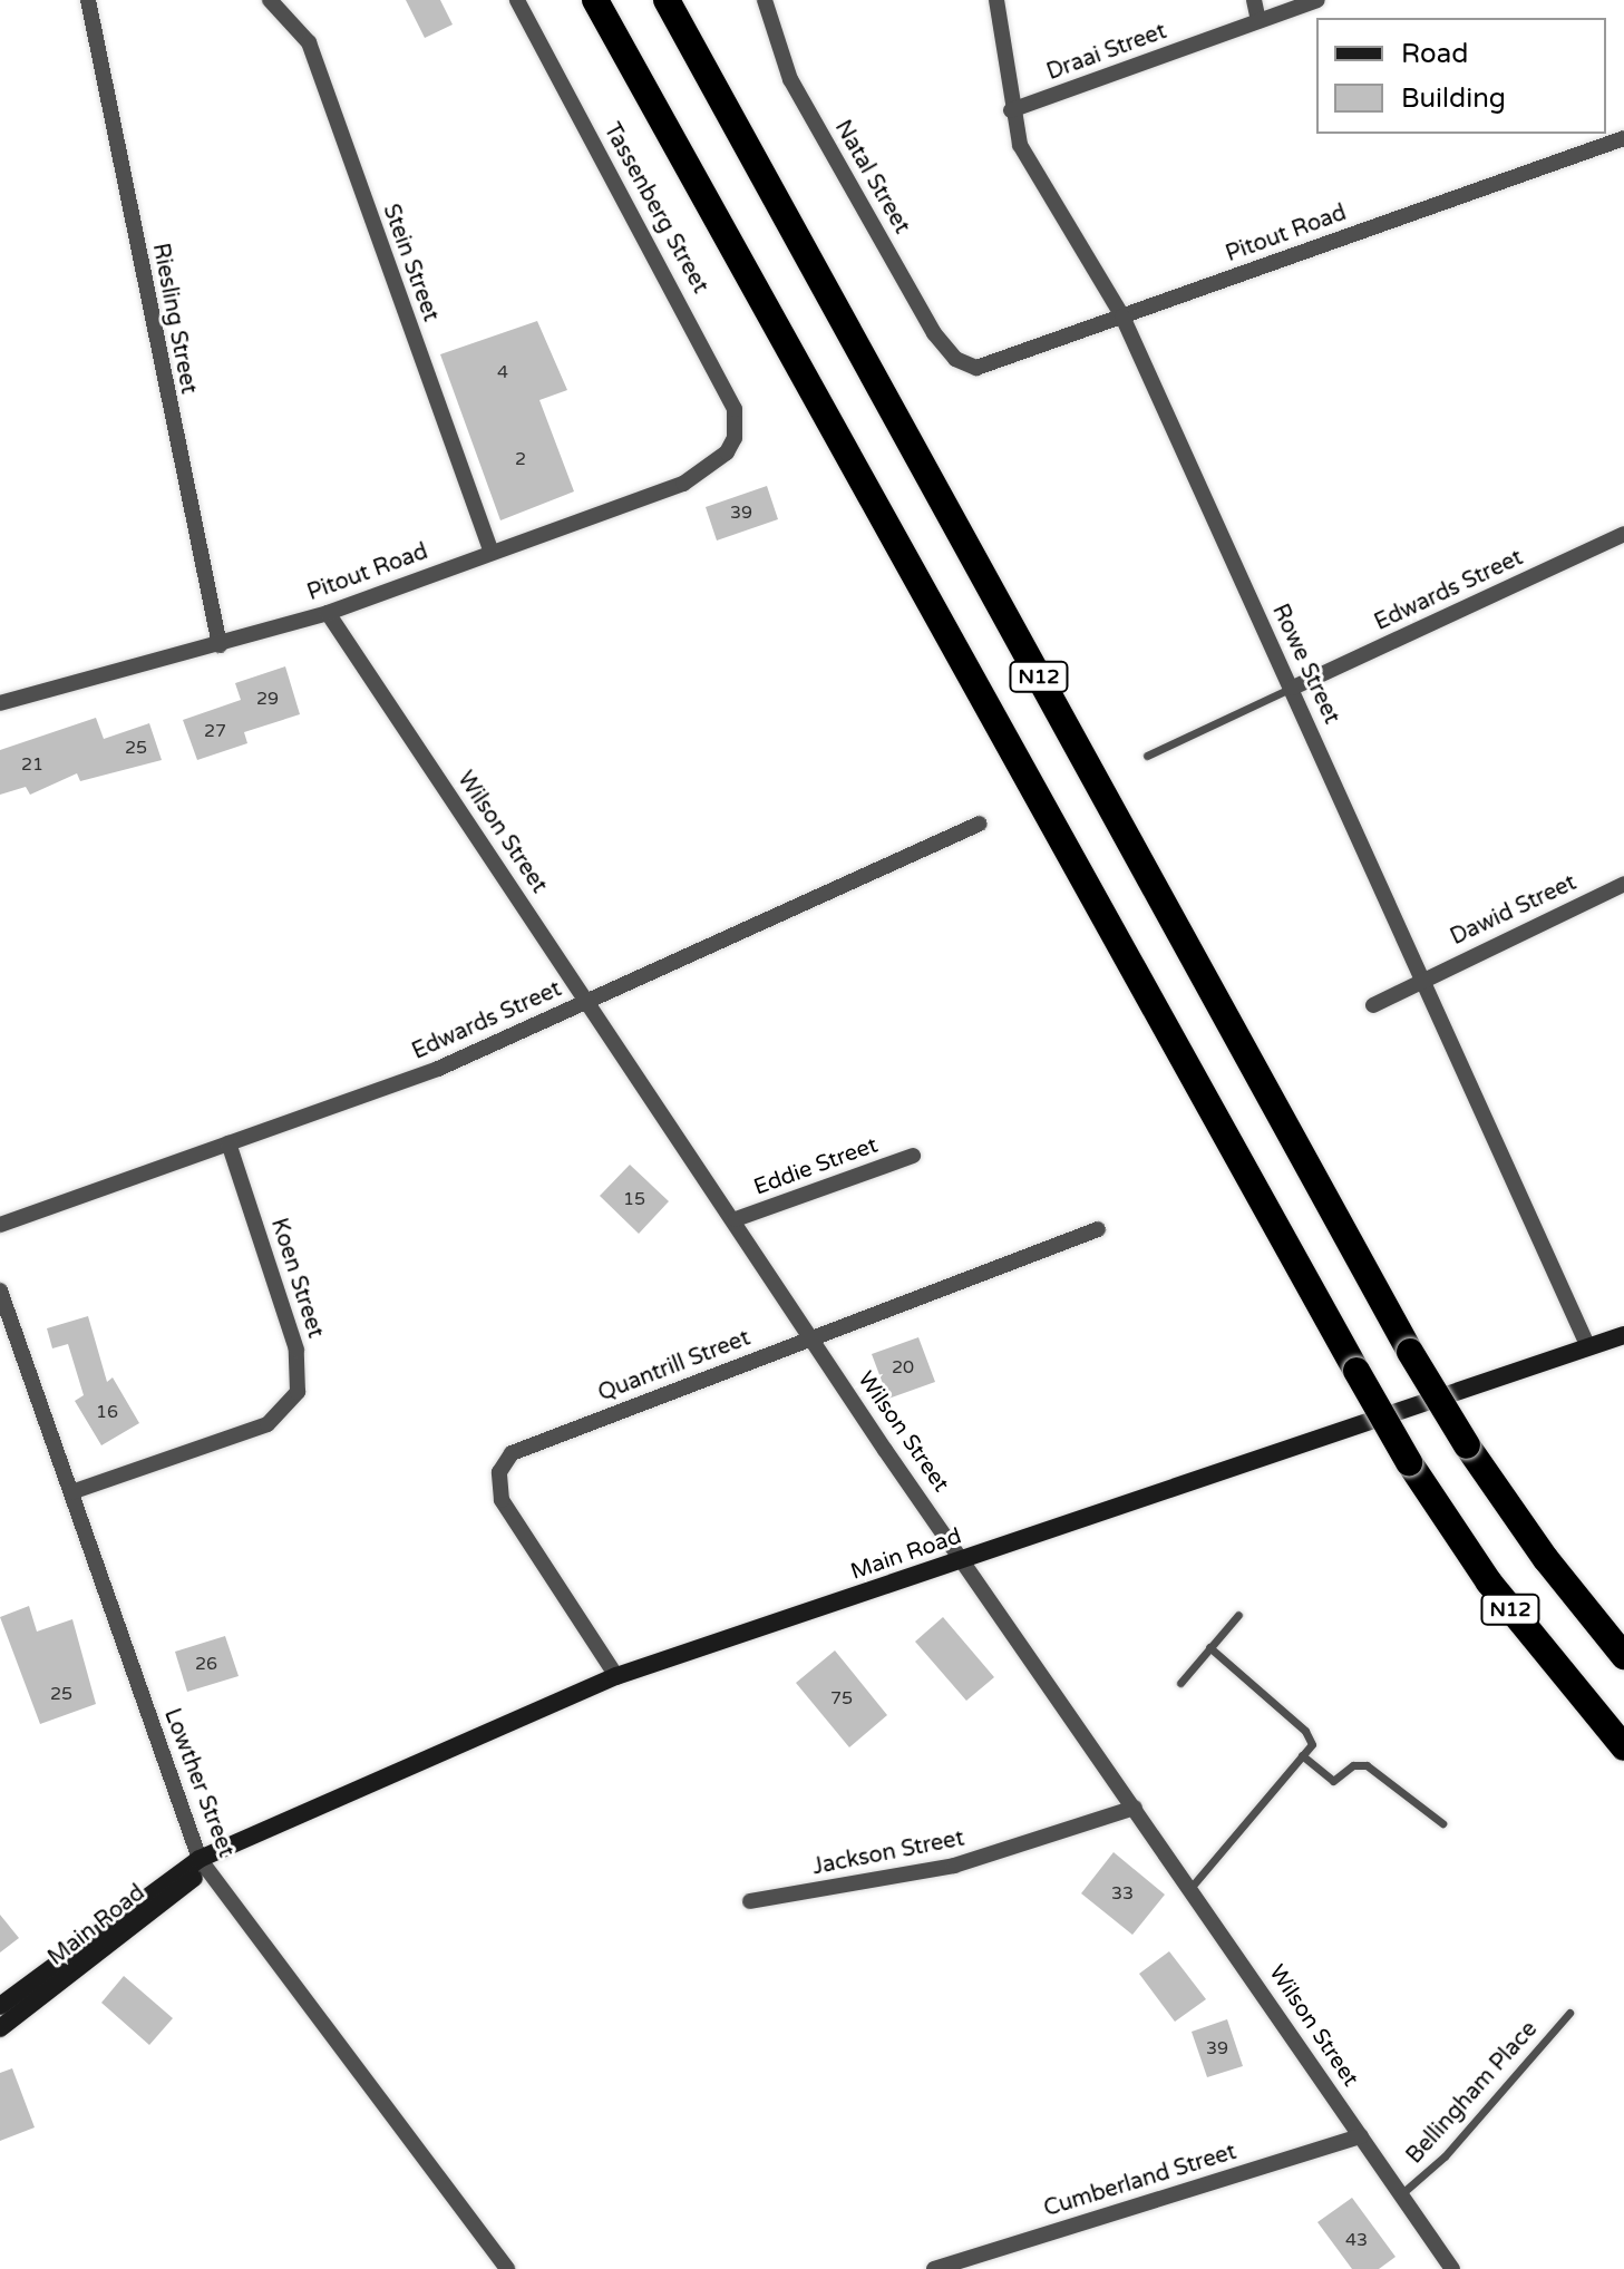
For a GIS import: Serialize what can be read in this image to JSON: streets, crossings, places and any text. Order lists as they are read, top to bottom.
{
  "streets": {
    "highway": ["N12"],
    "street": [
      "Draai Street",
      "Natal Street",
      "Tassenberg Street",
      "Pitout Road",
      "Stein Street",
      "Riesling Street",
      "Edwards Street",
      "Rowe Street",
      "Wilson Street",
      "Dawid Street",
      "Eddie Street",
      "Koen Street",
      "Quantrill Street",
      "Main Road",
      "Lowther Street",
      "Jackson Street",
      "Cumberland Street"
    ],
    "lane": ["Bellingham Place"]
  },
  "crossings": [
    ["Draai Street", "Rowe Street"],
    ["Natal Street", "Pitout Road"],
    ["Tassenberg Street", "Pitout Road"],
    ["Pitout Road", "Stein Street"],
    ["Pitout Road", "Riesling Street"],
    ["Pitout Road", "Rowe Street"],
    ["Pitout Road", "Wilson Street"],
    ["Edwards Street", "Rowe Street"],
    ["Edwards Street", "Wilson Street"],
    ["Edwards Street", "Koen Street"],
    ["Rowe Street", "Dawid Street"],
    ["Rowe Street", "Main Road"],
    ["Wilson Street", "Eddie Street"],
    ["Wilson Street", "Quantrill Street"],
    ["Wilson Street", "Main Road"],
    ["Wilson Street", "Jackson Street"],
    ["Wilson Street", "Bellingham Place"],
    ["Wilson Street", "Cumberland Street"],
    ["Koen Street", "Lowther Street"],
    ["Quantrill Street", "Main Road"],
    ["Main Road", "Lowther Street"]
  ],
  "house_numbers": [
    "4",
    "2",
    "39",
    "29",
    "27",
    "25",
    "21",
    "15",
    "20",
    "16",
    "26",
    "25",
    "75",
    "33",
    "39",
    "43"
  ],
  "legend": ["Road", "Building"]
}
